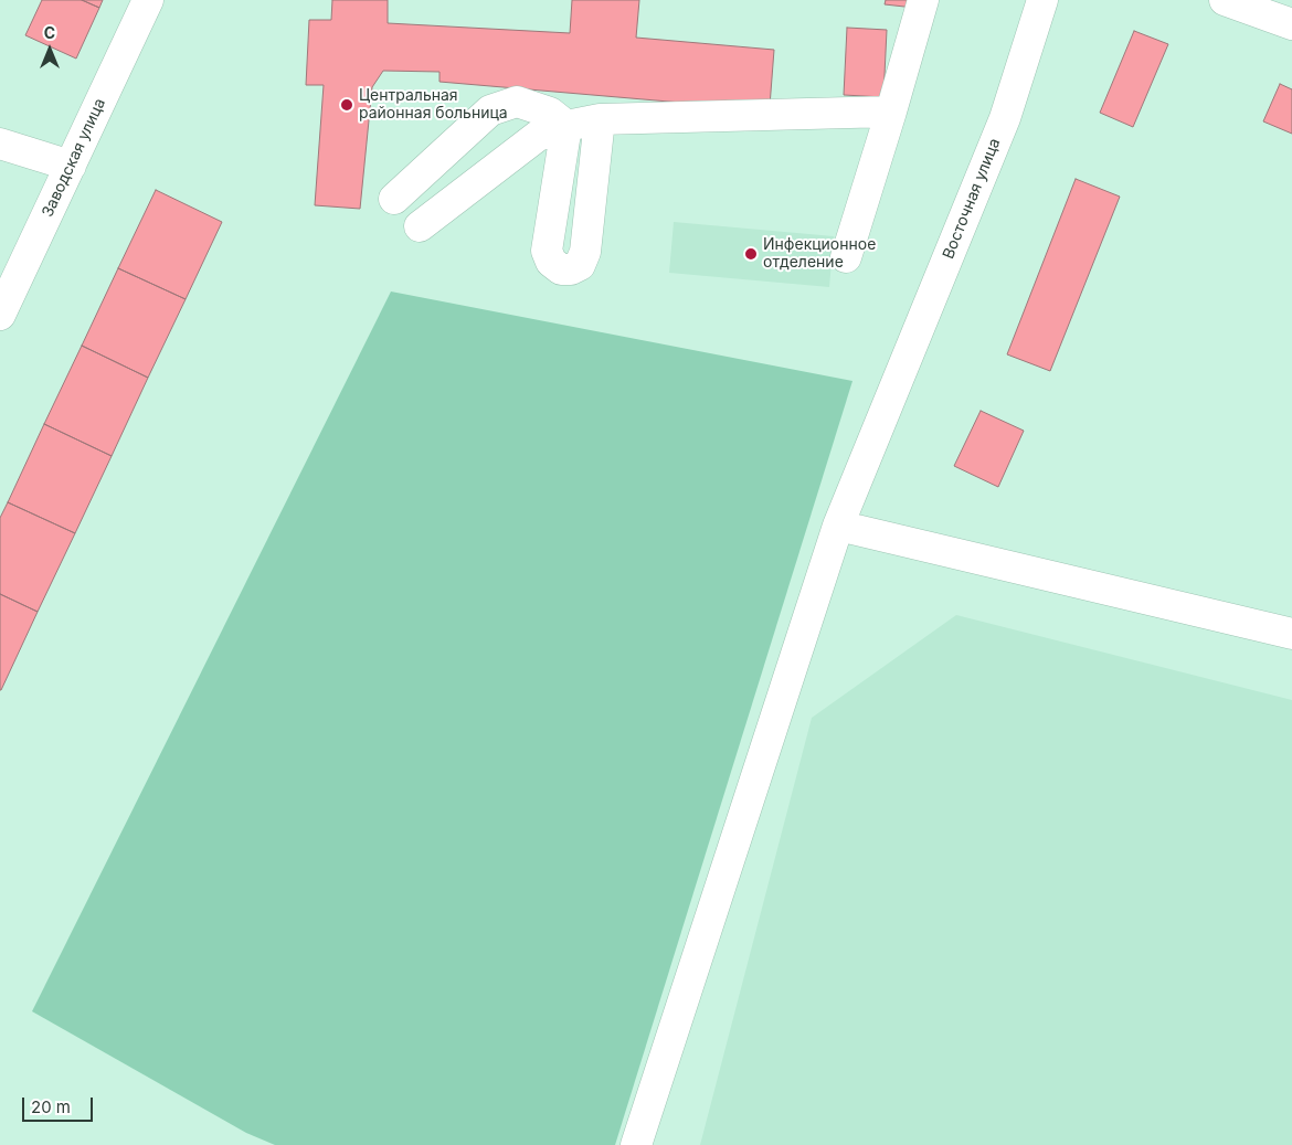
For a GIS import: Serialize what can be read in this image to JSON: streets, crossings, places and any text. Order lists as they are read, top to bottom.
{
  "streets": {
    "street": ["Заводская улица", "Восточная улица"]
  },
  "places": ["Центральная районная больница", "Инфекционное отделение"],
  "scale_bar": "20 m",
  "north": "top"
}
